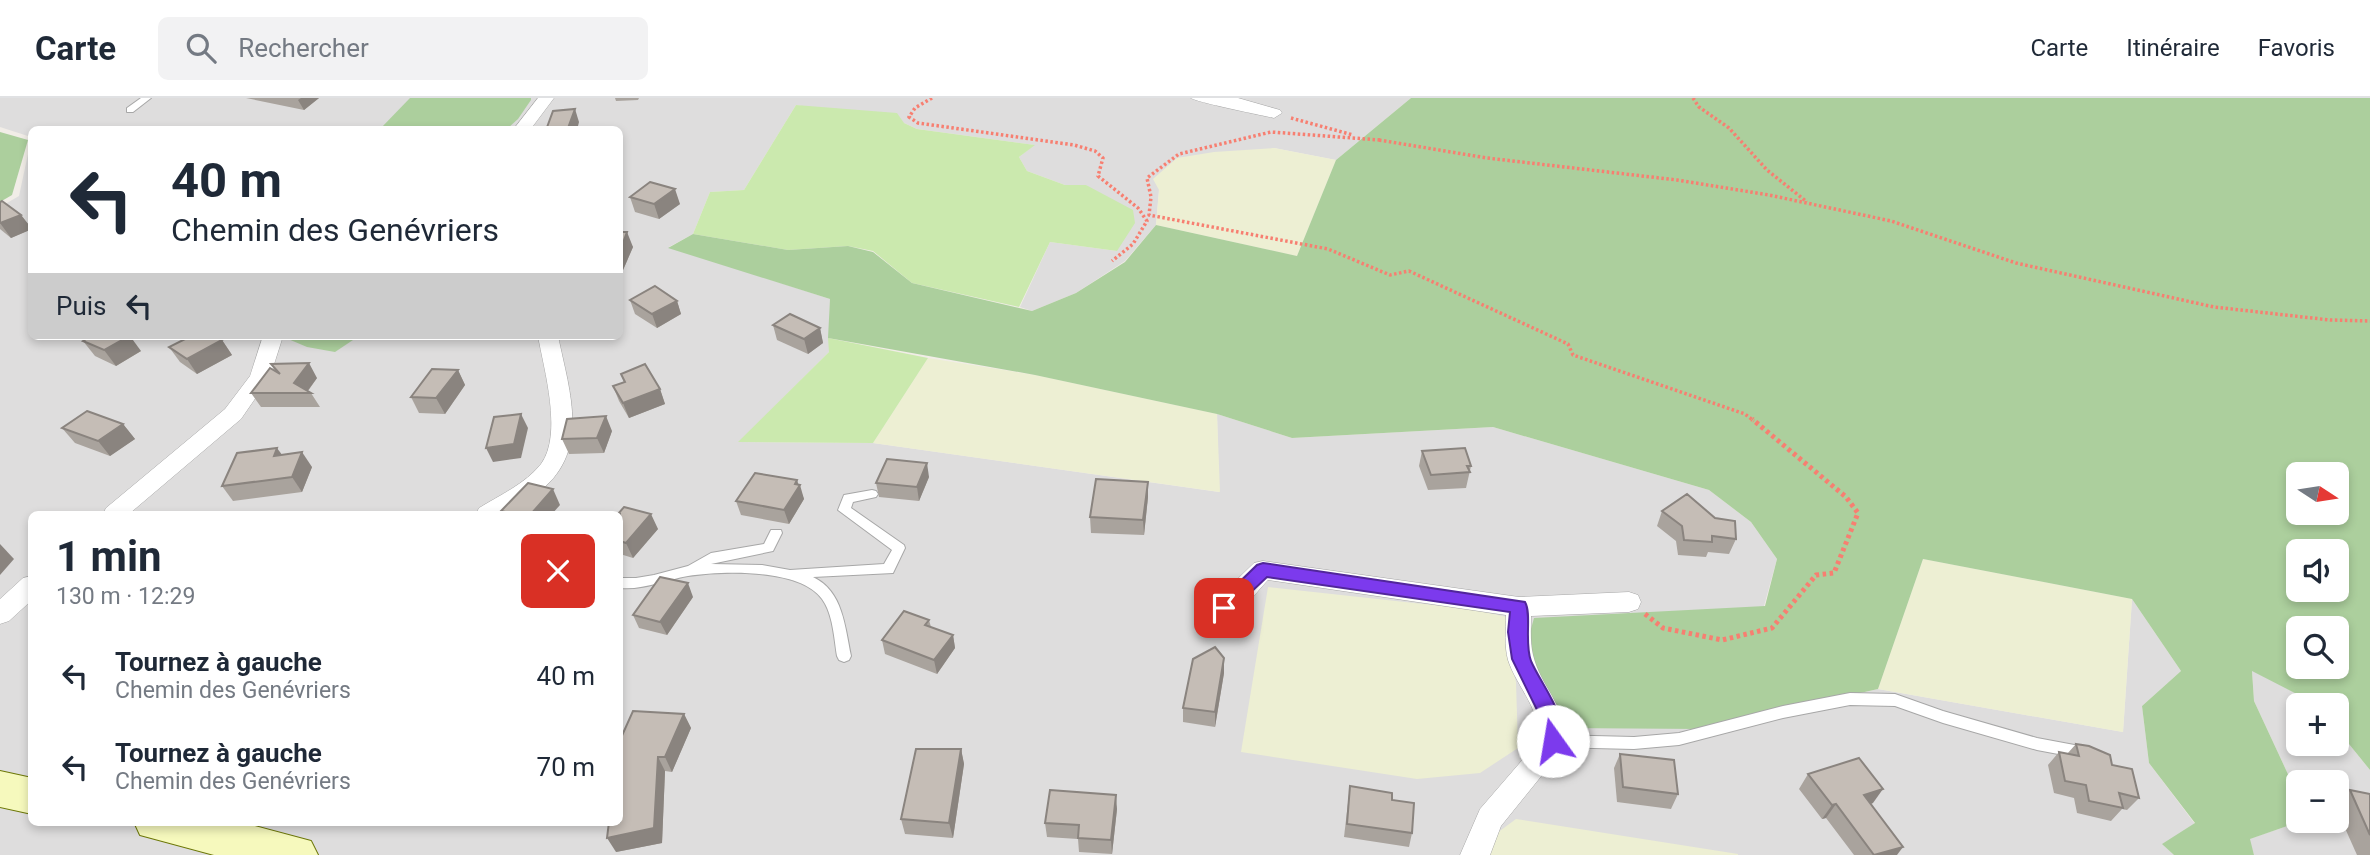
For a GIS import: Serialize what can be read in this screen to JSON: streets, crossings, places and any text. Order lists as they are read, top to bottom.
{
  "north": "right",
  "page": {
    "header": "Carte",
    "search": "Rechercher",
    "nav": ["Carte", "Itinéraire", "Favoris"],
    "turn": ["40 m", "Chemin des Genévriers"],
    "then": "Puis",
    "map_buttons": ["+", "−"],
    "heading": ["1 min", "130 m · 12:29"],
    "list": [
      {
        "name": "Tournez à gauche",
        "note": "Chemin des Genévriers",
        "value": "40 m"
      },
      {
        "name": "Tournez à gauche",
        "note": "Chemin des Genévriers",
        "value": "70 m"
      }
    ]
  }
}
